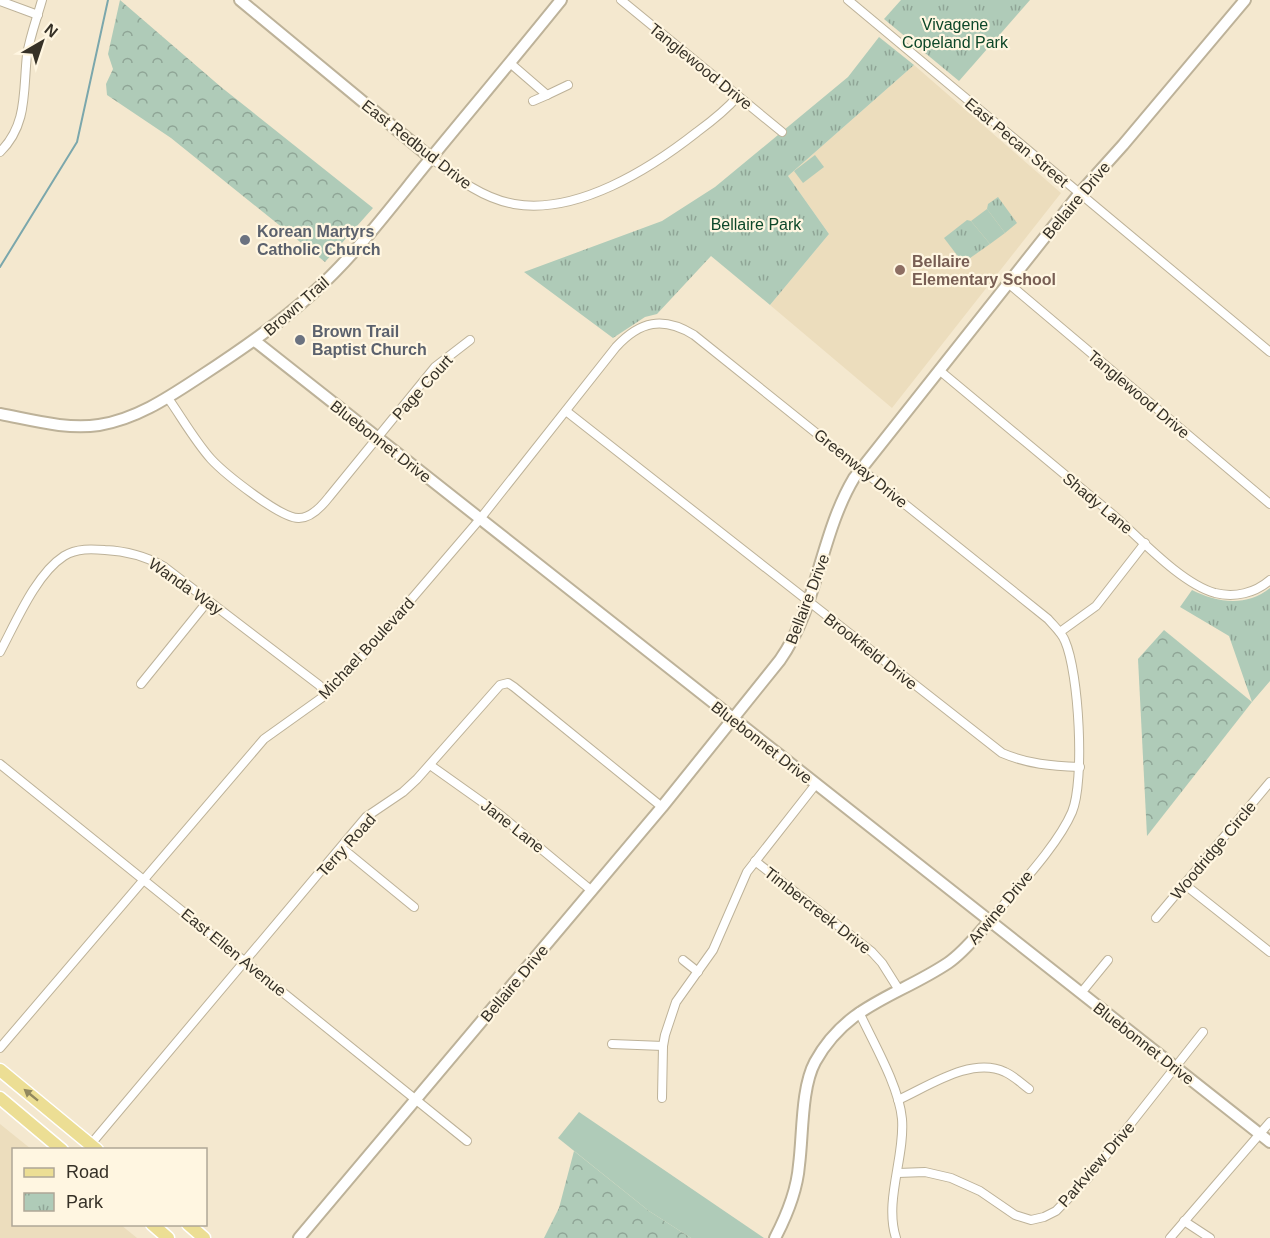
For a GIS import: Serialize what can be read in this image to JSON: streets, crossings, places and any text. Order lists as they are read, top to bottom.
{
  "streets": {
    "street": [
      "Tanglewood Drive",
      "East Pecan Street",
      "East Redbud Drive",
      "Bellaire Drive",
      "Brown Trail",
      "Page Court",
      "Bluebonnet Drive",
      "Greenway Drive",
      "Shady Lane",
      "Wanda Way",
      "Michael Boulevard",
      "Brookfield Drive",
      "Jane Lane",
      "Terry Road",
      "Woodridge Circle",
      "Arwine Drive",
      "Timbercreek Drive",
      "East Ellen Avenue",
      "Parkview Drive"
    ]
  },
  "crossings": [
    ["Tanglewood Drive", "East Redbud Drive"],
    ["Tanglewood Drive", "Bellaire Drive"],
    ["East Pecan Street", "Bellaire Drive"],
    ["East Redbud Drive", "Brown Trail"],
    ["Bellaire Drive", "Bluebonnet Drive"],
    ["Bellaire Drive", "Greenway Drive"],
    ["Bellaire Drive", "Shady Lane"],
    ["Bellaire Drive", "Brookfield Drive"],
    ["Bellaire Drive", "Jane Lane"],
    ["Bellaire Drive", "Terry Road"],
    ["Bellaire Drive", "East Ellen Avenue"],
    ["Brown Trail", "Page Court"],
    ["Brown Trail", "Bluebonnet Drive"],
    ["Page Court", "Bluebonnet Drive"],
    ["Bluebonnet Drive", "Michael Boulevard"],
    ["Bluebonnet Drive", "Arwine Drive"],
    ["Bluebonnet Drive", "Parkview Drive"],
    ["Greenway Drive", "Michael Boulevard"],
    ["Greenway Drive", "Arwine Drive"],
    ["Wanda Way", "Michael Boulevard"],
    ["Michael Boulevard", "Brookfield Drive"],
    ["Michael Boulevard", "East Ellen Avenue"],
    ["Brookfield Drive", "Arwine Drive"],
    ["Jane Lane", "Terry Road"],
    ["Terry Road", "East Ellen Avenue"],
    ["Arwine Drive", "Timbercreek Drive"]
  ],
  "parks": ["Vivagene Copeland Park", "Bellaire Park"],
  "places": ["Korean Martyrs Catholic Church", "Bellaire Elementary School", "Brown Trail Baptist Church"],
  "legend": ["Road", "Park"],
  "north": "top right"
}
